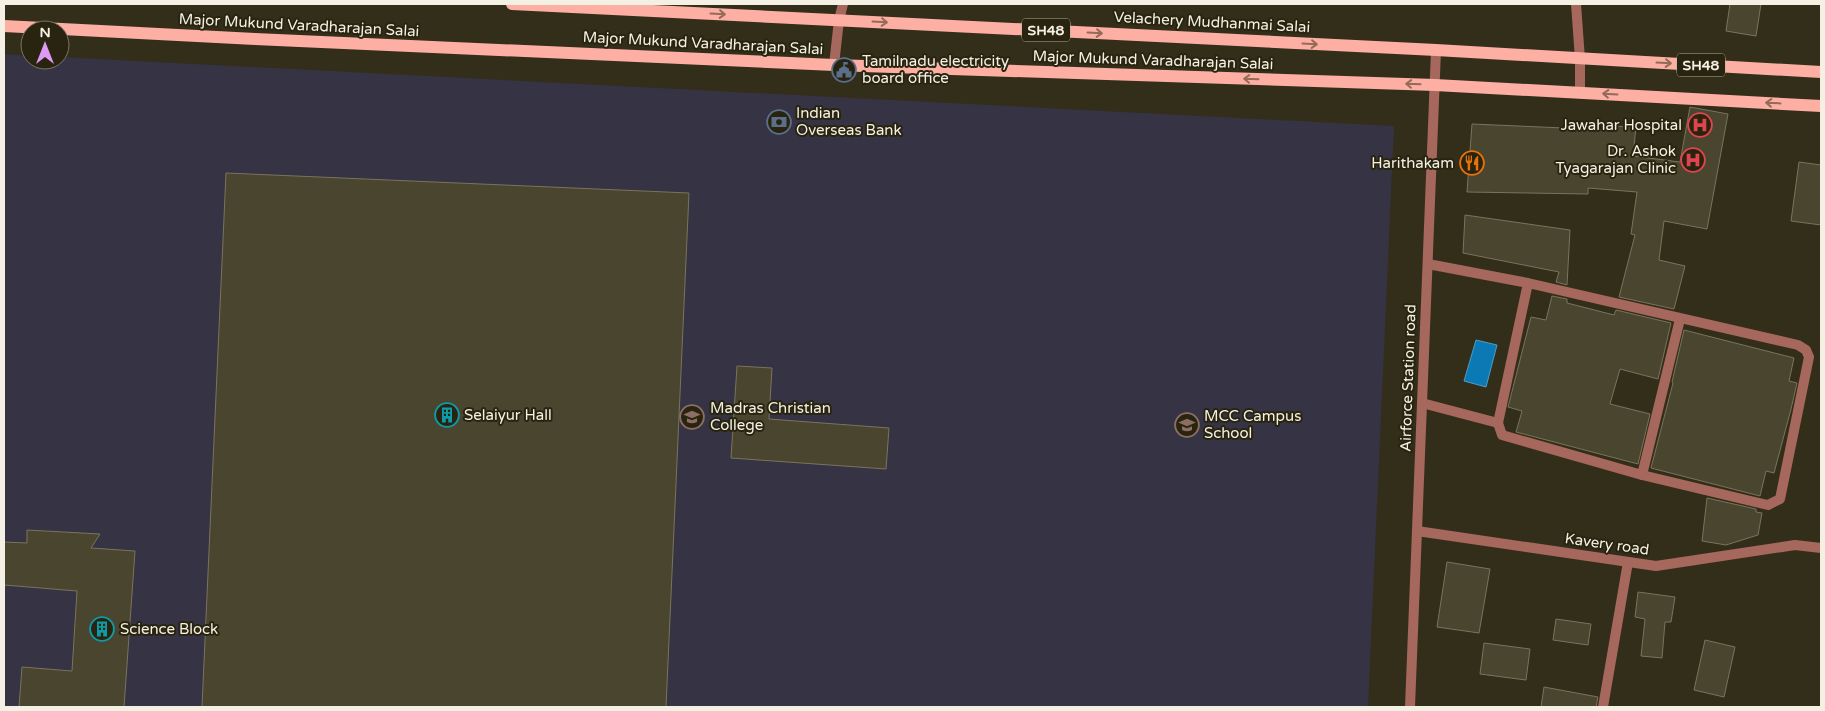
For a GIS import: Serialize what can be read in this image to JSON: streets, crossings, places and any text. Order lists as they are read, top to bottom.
{
  "streets": {
    "main road": ["Velachery Mudhanmai Salai", "Major Mukund Varadharajan Salai", "SH48"],
    "street": ["Airforce Station road", "Kavery road"]
  },
  "crossings": [
    ["Velachery Mudhanmai Salai", "SH48"],
    ["Velachery Mudhanmai Salai", "Airforce Station road"],
    ["Major Mukund Varadharajan Salai", "Airforce Station road"],
    ["Airforce Station road", "Kavery road"]
  ],
  "one_way": ["Velachery Mudhanmai Salai", "Major Mukund Varadharajan Salai"],
  "places": {
    "public building": ["Tamilnadu electricity board office"],
    "bank": ["Indian Overseas Bank"],
    "hospital": ["Jawahar Hospital", "Dr. Ashok Tyagarajan Clinic"],
    "restaurant": ["Harithakam"],
    "building": ["Selaiyur Hall", "Science Block"],
    "school or university": ["Madras Christian College", "MCC Campus School"]
  },
  "north": "top"
}
